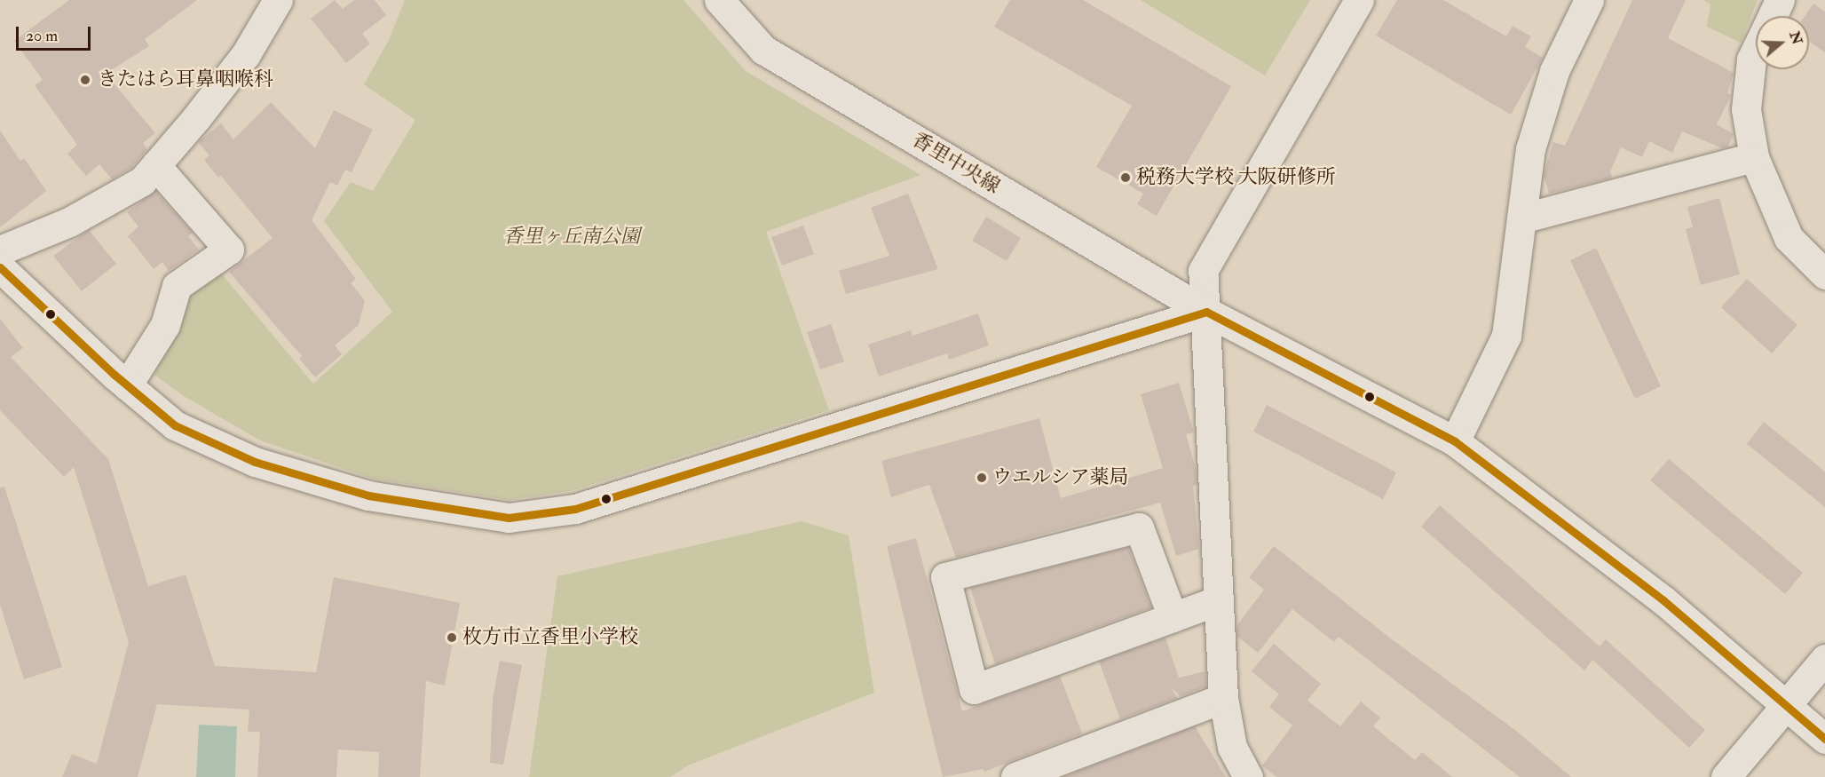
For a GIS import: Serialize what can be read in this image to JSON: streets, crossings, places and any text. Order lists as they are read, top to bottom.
{
  "streets": {
    "street": ["香里中央線"]
  },
  "parks": ["香里ヶ丘南公園"],
  "places": [
    "きたはら耳鼻咽喉科",
    "税務大学校 大阪研修所",
    "ウエルシア薬局",
    "枚方市立香里小学校"
  ],
  "scale_bar": "20 m",
  "north": "right"
}
